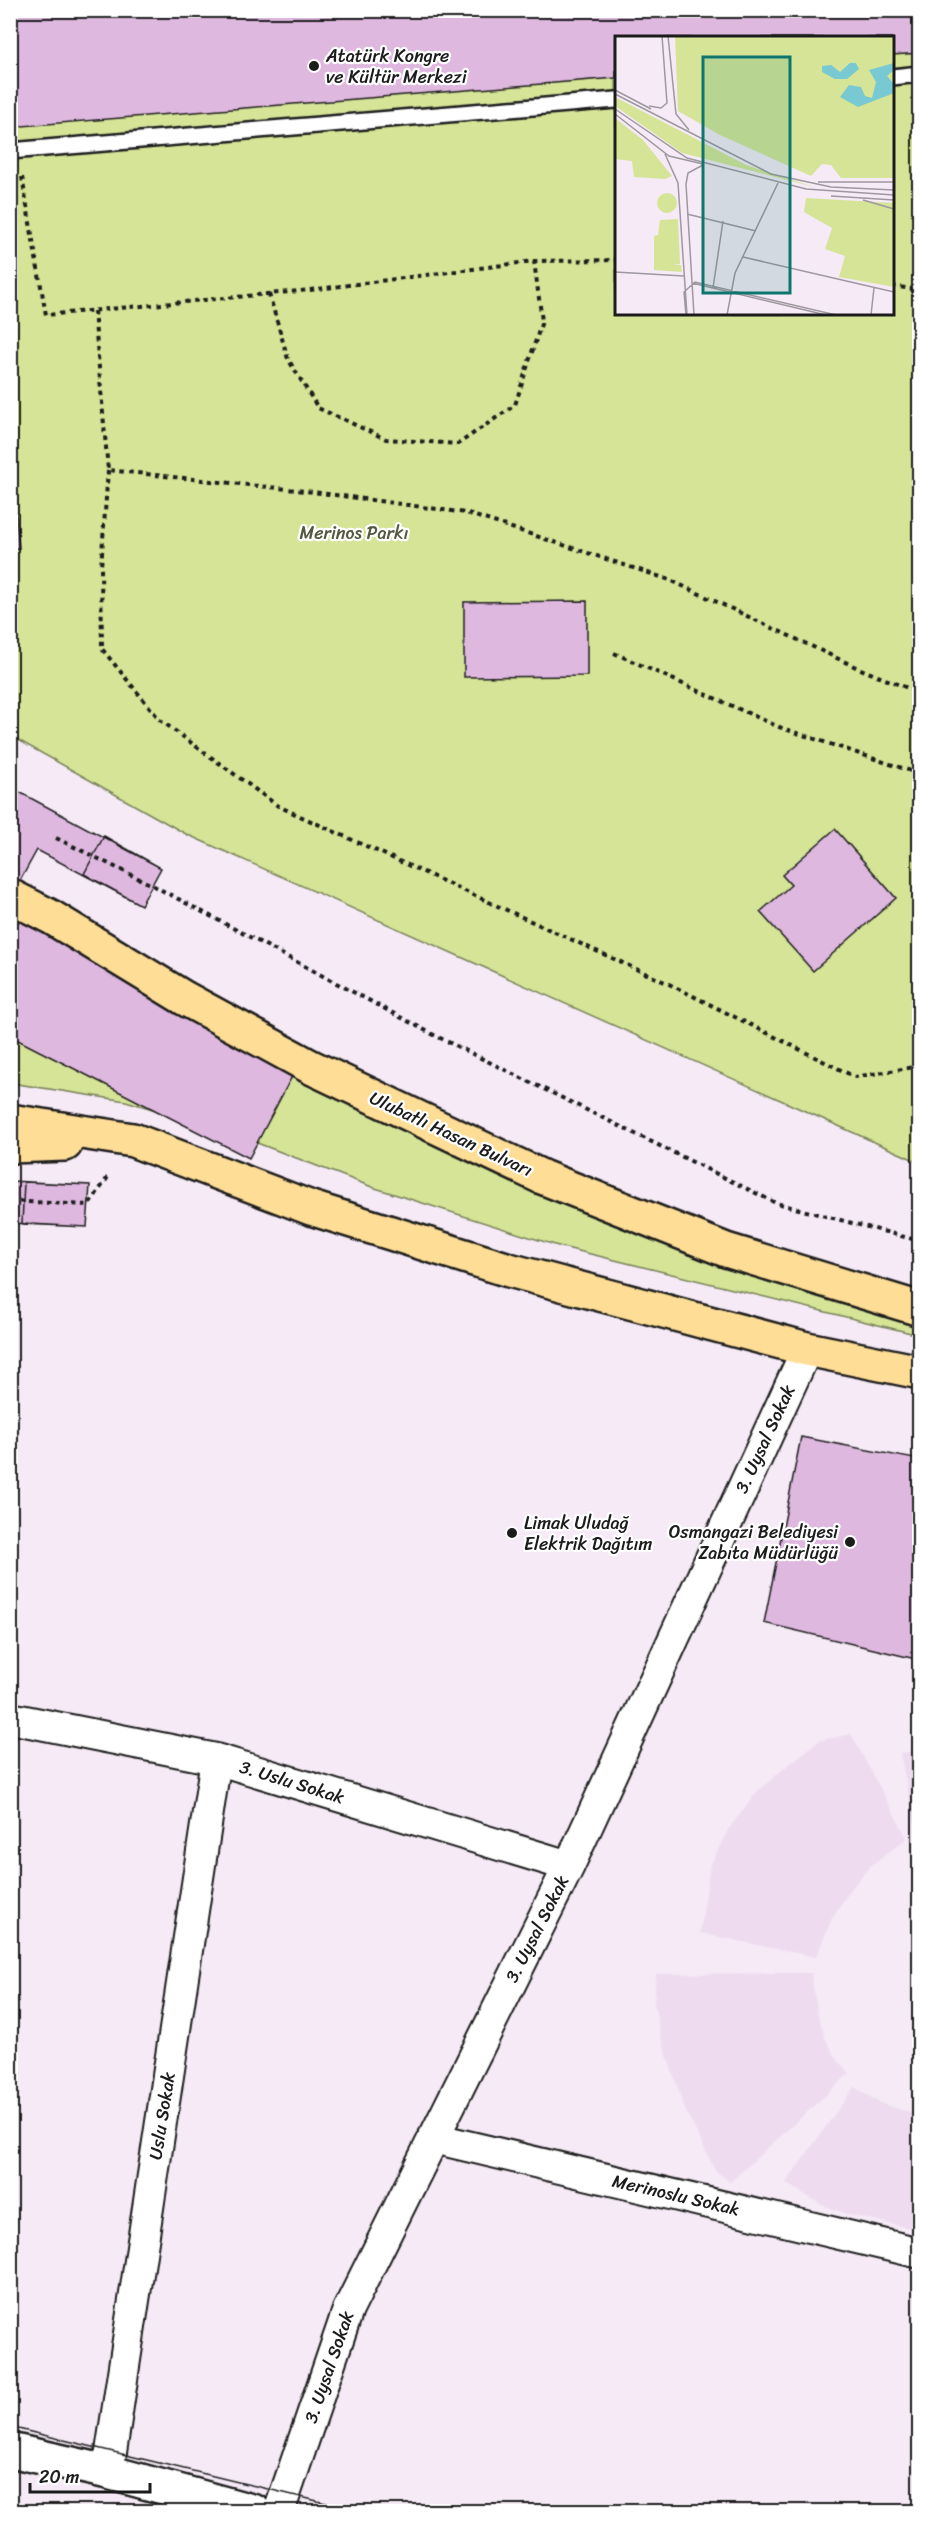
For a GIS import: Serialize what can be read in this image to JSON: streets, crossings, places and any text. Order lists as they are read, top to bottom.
{
  "streets": {
    "highway": ["Ulubatlı Hasan Bulvarı"],
    "street": [
      "3. Uysal Sokak",
      "3. Uslu Sokak",
      "Uslu Sokak",
      "Merinoslu Sokak"
    ]
  },
  "crossings": [
    ["3. Uysal Sokak", "3. Uslu Sokak"],
    ["3. Uysal Sokak", "Merinoslu Sokak"],
    ["3. Uslu Sokak", "Uslu Sokak"]
  ],
  "parks": ["Merinos Parkı"],
  "places": ["Atatürk Kongre ve Kültür Merkezi", "Limak Uludağ Elektrik Dağıtım", "Osmangazi Belediyesi Zabıta Müdürlüğü"],
  "scale_bar": "20 m"
}
